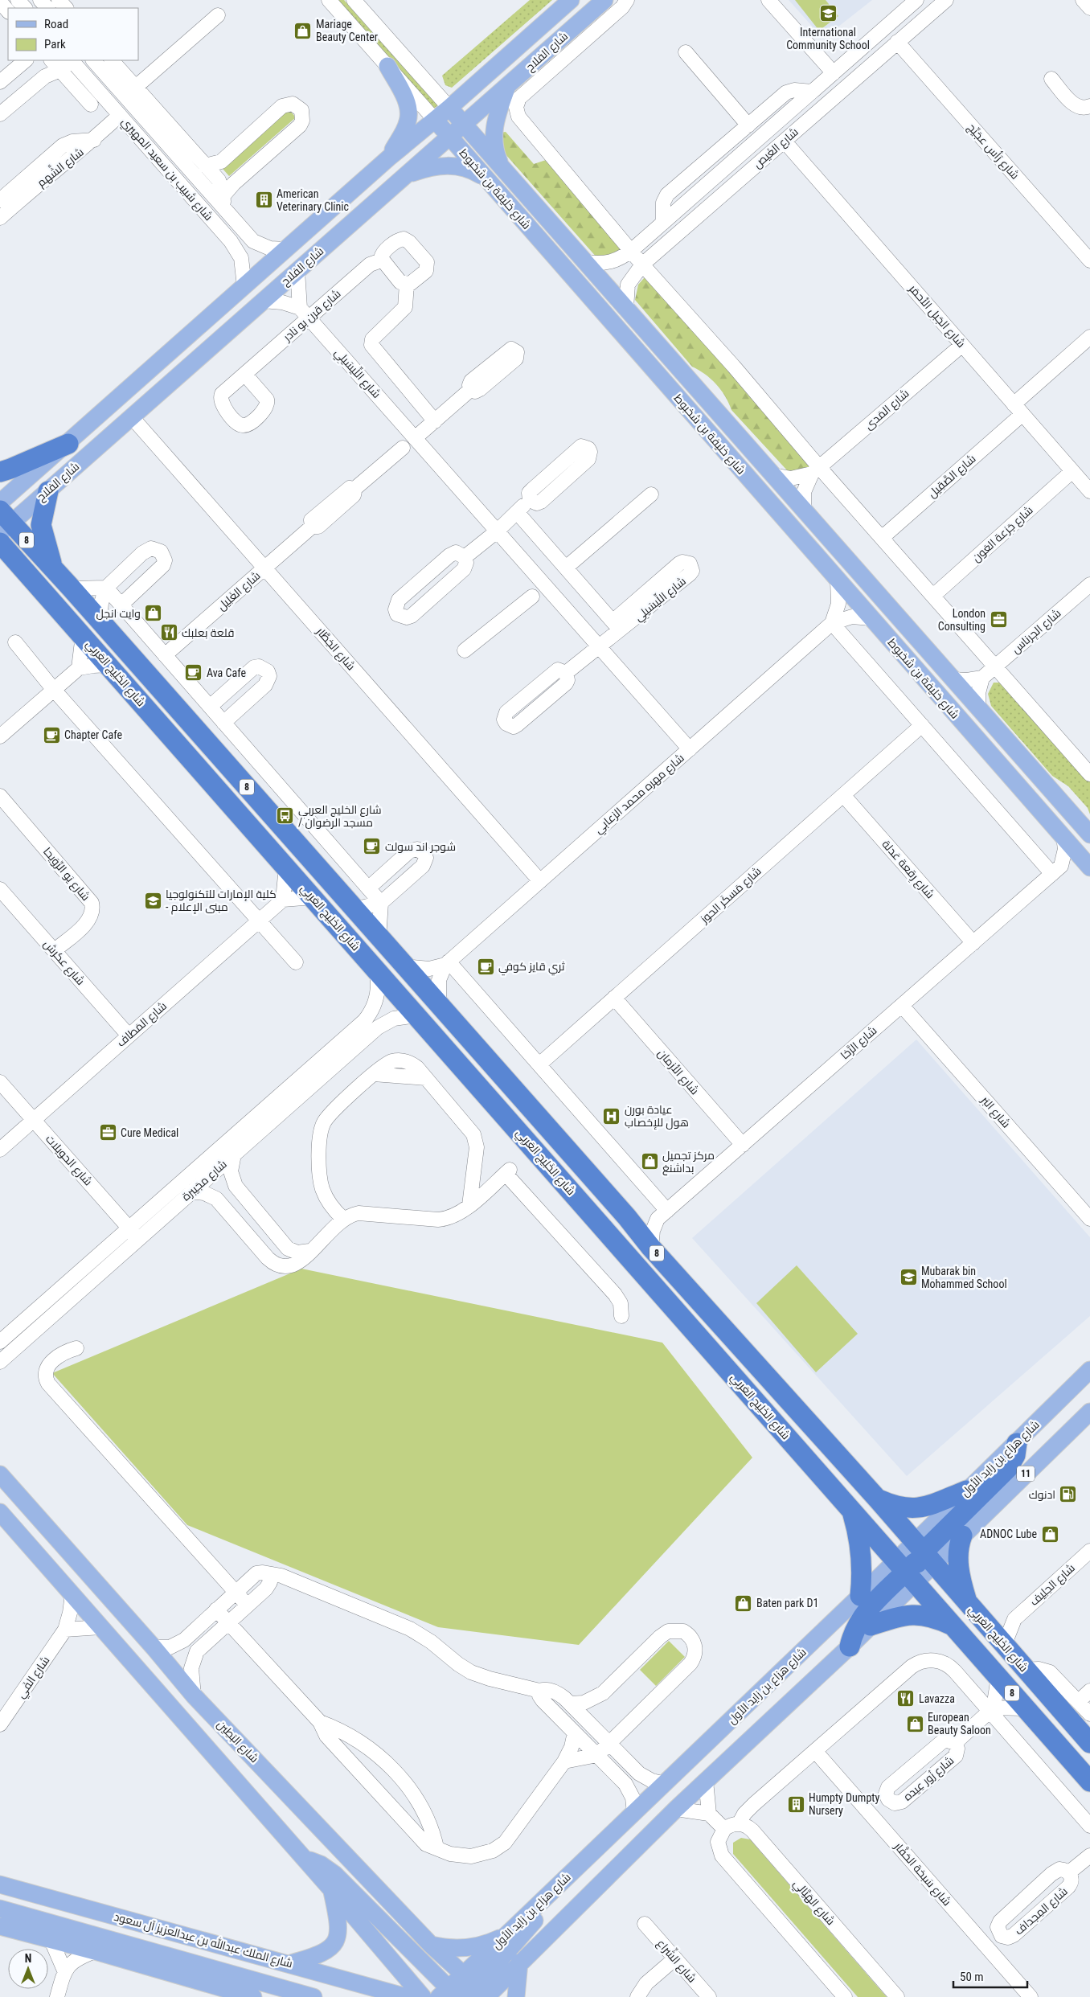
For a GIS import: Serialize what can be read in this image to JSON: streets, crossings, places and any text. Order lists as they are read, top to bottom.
{
  "streets": {
    "highway": ["8", "شارع الخَلِيج العَربِي"],
    "main road": [
      "شارع الفلاح",
      "شارع خليفة بن شخبوط",
      "شارع هزاع بن زايد الأول",
      "11",
      "شارع البَطِين",
      "شارع الملك عبدالله بن عبدالعزيز آل سعود"
    ],
    "street": [
      "شارع الغَيص",
      "شارع رَأس عجَيِّج",
      "شارع الشَّهم",
      "شارع شبيب بن سعيد المهيري",
      "شارع قرن بو نادر",
      "شارع الجَبل الأحمَر",
      "شارع اللِّيسَيلِي",
      "شارع المَدى",
      "شارع الصَّقِيل",
      "شارع جَزعة العَون",
      "شارع الغَلِيل",
      "شارع الجِرناس",
      "شارع الخِطَّار",
      "شارع مهره محمد الزعابي",
      "شارع رِقعة عَدلة",
      "شارع يَو الرِّوَيحا",
      "شارع مَسكَر الحوز",
      "شارع عكرش",
      "شارع المَطاف",
      "شارع الرَّخا",
      "شارع الأزمان",
      "شارع البَر",
      "شارع الحويلات",
      "شارع مجَيبرة",
      "شارع الحِلِيف",
      "شارع الفَي",
      "شارع زُور عِيده",
      "شارع سَبخة الحَفَّار",
      "شارع الهَيَّالي",
      "شارع المِجداف",
      "شارع الشِّراع"
    ]
  },
  "crossings": [
    ["شارع الفلاح", "شارع شبيب بن سعيد المهيري"],
    ["شارع الفلاح", "شارع خليفة بن شخبوط"],
    ["شارع الفلاح", "شارع الخِطَّار"],
    ["شارع الفلاح", "شارع الخَلِيج العَربِي"],
    ["شارع الغَيص", "شارع رَأس عجَيِّج"],
    ["شارع الغَيص", "شارع خليفة بن شخبوط"],
    ["شارع الغَيص", "شارع الجَبل الأحمَر"],
    ["شارع الشَّهم", "شارع شبيب بن سعيد المهيري"],
    ["شارع خليفة بن شخبوط", "شارع المَدى"],
    ["شارع خليفة بن شخبوط", "شارع مهره محمد الزعابي"],
    ["شارع قرن بو نادر", "شارع اللِّيسَيلِي"],
    ["شارع الجَبل الأحمَر", "شارع المَدى"],
    ["شارع الجَبل الأحمَر", "شارع الصَّقِيل"],
    ["شارع الجَبل الأحمَر", "شارع جَزعة العَون"],
    ["شارع اللِّيسَيلِي", "شارع مهره محمد الزعابي"],
    ["شارع الغَلِيل", "شارع الخِطَّار"],
    ["شارع الخِطَّار", "شارع مهره محمد الزعابي"],
    ["شارع الخَلِيج العَربِي", "شارع مهره محمد الزعابي"],
    ["شارع الخَلِيج العَربِي", "شارع مجَيبرة"],
    ["شارع الخَلِيج العَربِي", "شارع هزاع بن زايد الأول"],
    ["شارع الخَلِيج العَربِي", "شارع الحِلِيف"],
    ["شارع رِقعة عَدلة", "شارع مَسكَر الحوز"],
    ["شارع رِقعة عَدلة", "شارع الرَّخا"],
    ["شارع يَو الرِّوَيحا", "شارع عكرش"],
    ["شارع مَسكَر الحوز", "شارع الأزمان"],
    ["شارع عكرش", "شارع المَطاف"],
    ["شارع المَطاف", "شارع الحويلات"],
    ["شارع الرَّخا", "شارع الأزمان"],
    ["شارع الرَّخا", "شارع البَر"],
    ["شارع الحويلات", "شارع مجَيبرة"],
    ["شارع هزاع بن زايد الأول", "شارع البَطِين"],
    ["شارع زُور عِيده", "شارع سَبخة الحَفَّار"],
    ["شارع سَبخة الحَفَّار", "شارع المِجداف"]
  ],
  "places": {
    "school or university": ["International Community School", "كلية الإمارات للتكنولوجيا - مبنى الإعلام", "Mubarak bin Mohammed School"],
    "shop": [
      "Mariage Beauty Center",
      "وايت انجل",
      "مركز تجميل بداشنغ",
      "ADNOC Lube",
      "Baten park D1",
      "European Beauty Saloon"
    ],
    "building": ["American Veterinary Clinic", "Humpty Dumpty Nursery"],
    "office": ["London Consulting", "Cure Medical"],
    "restaurant": ["قلعة بعلبك", "Lavazza"],
    "cafe": [
      "Ava Cafe",
      "Chapter Cafe",
      "شوجر اند سولت",
      "ثري قايز كوفي"
    ],
    "bus stop": ["شارع الخليج العربي / مسجد الرضوان"],
    "hospital": ["عيادة بورن هول للإخصاب"],
    "fuel station": ["ادنوك"]
  },
  "legend": ["Road", "Park"],
  "scale_bar": "50 m",
  "north": "top"
}
